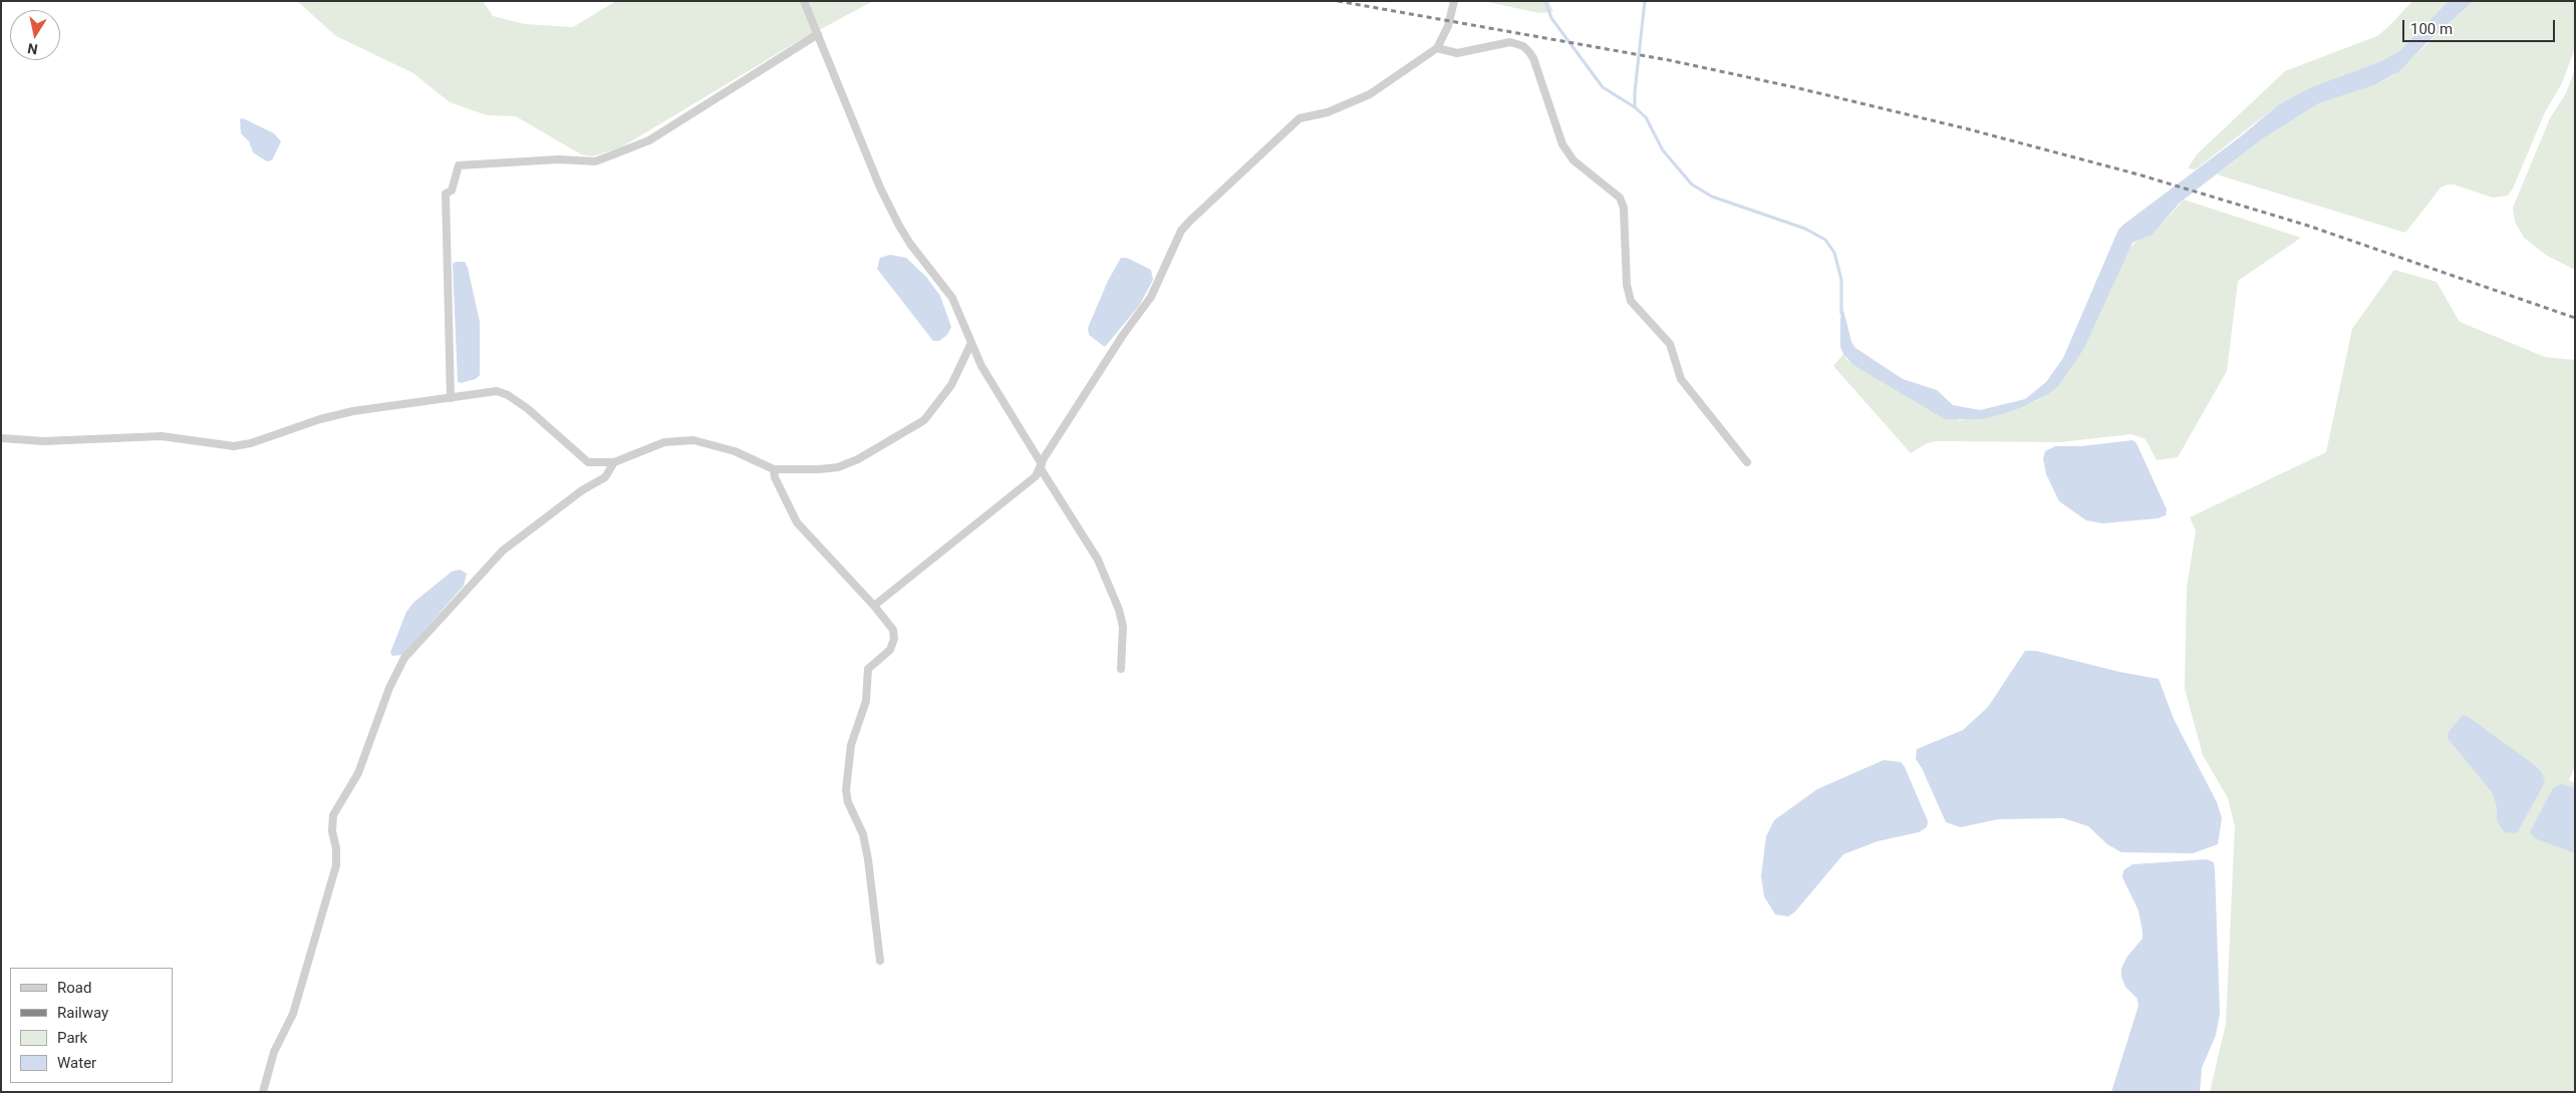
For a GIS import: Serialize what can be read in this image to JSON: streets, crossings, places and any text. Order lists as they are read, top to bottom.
{
  "legend": [
    "Road",
    "Railway",
    "Park",
    "Water"
  ],
  "scale_bar": "100 m",
  "north": "bottom"
}
